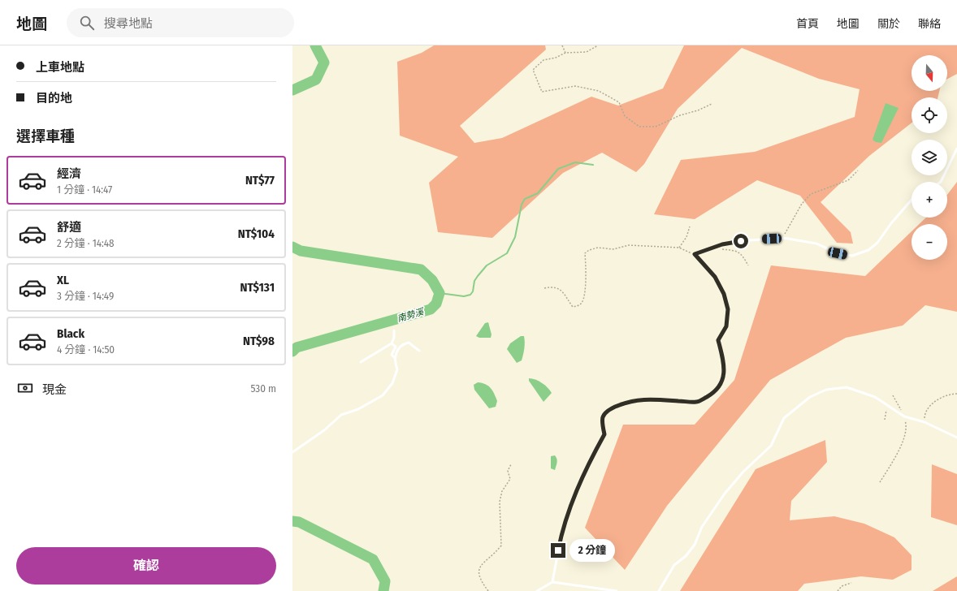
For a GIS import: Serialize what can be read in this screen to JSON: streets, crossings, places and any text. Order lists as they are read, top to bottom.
{
  "water": ["南勢溪"],
  "north": "bottom",
  "page": {
    "header": "地圖",
    "search": "搜尋地點",
    "nav": [
      "首頁",
      "地圖",
      "關於",
      "聯絡"
    ],
    "banner": ["上車地點", "目的地"],
    "map_buttons": ["+", "−"],
    "heading": "選擇車種",
    "list": [
      {
        "name": "經濟",
        "note": "1 分鐘 · 14:47",
        "value": "NT$77"
      },
      {
        "name": "舒適",
        "note": "2 分鐘 · 14:48",
        "value": "NT$104"
      },
      {
        "name": "XL",
        "note": "3 分鐘 · 14:49",
        "value": "NT$131"
      },
      {
        "name": "Black",
        "note": "4 分鐘 · 14:50",
        "value": "NT$98"
      }
    ],
    "pay": ["現金", "530 m"],
    "bubble": "2 分鐘",
    "buttons": "確認"
  }
}
